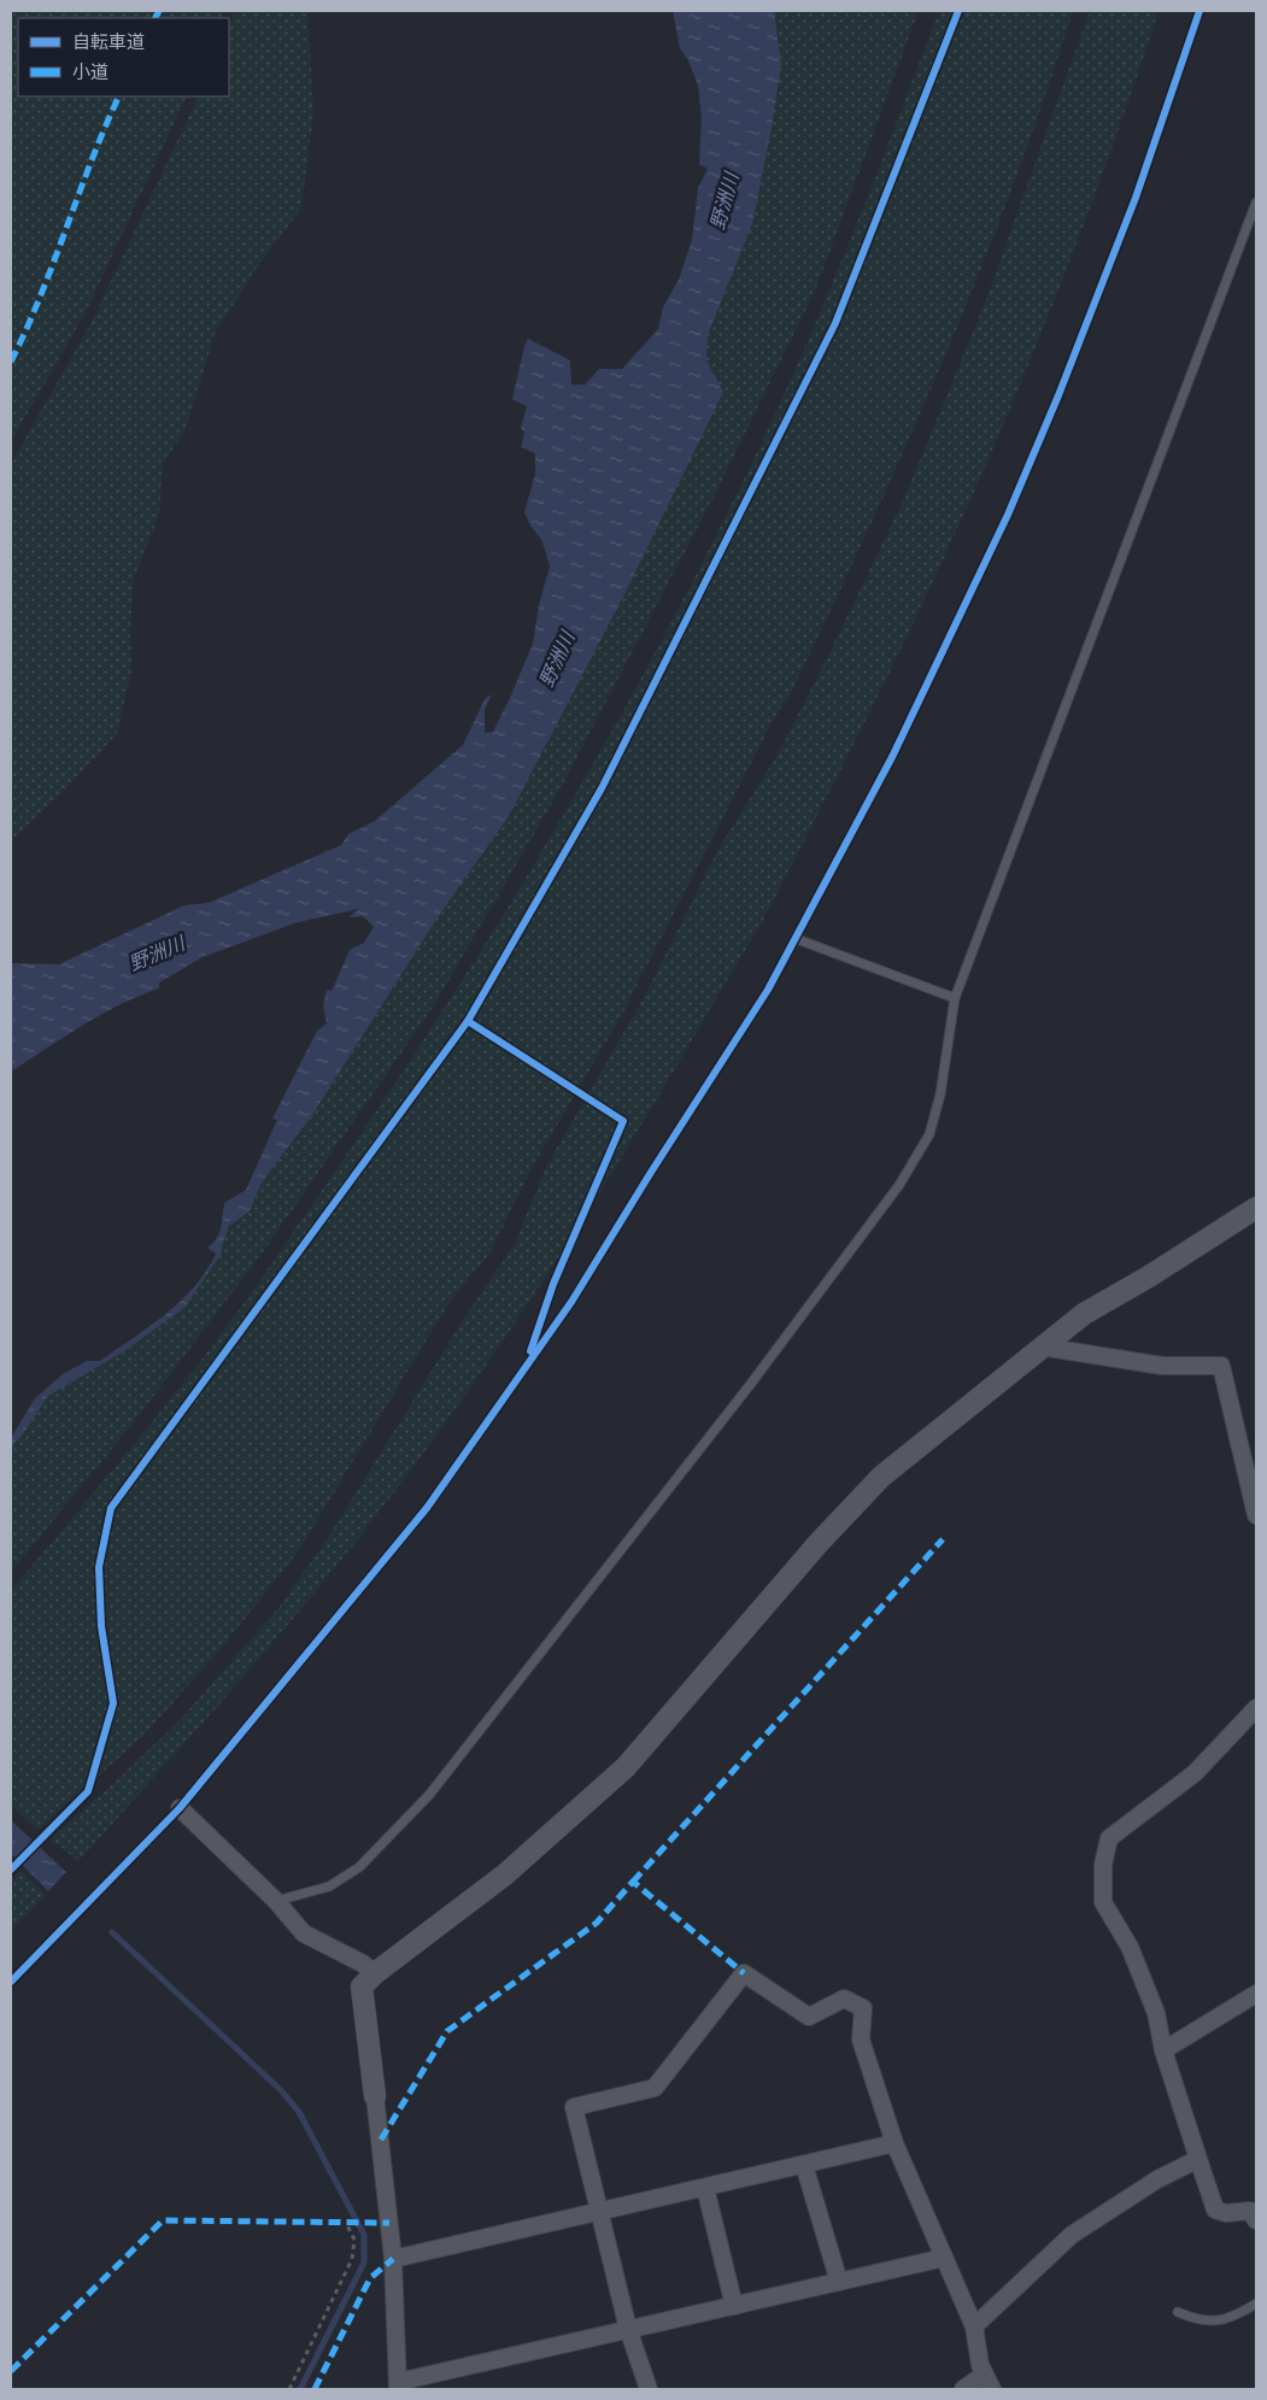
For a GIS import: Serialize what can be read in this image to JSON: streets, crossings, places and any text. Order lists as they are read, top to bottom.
{
  "water": ["野洲川"],
  "legend": ["自転車道", "小道"]
}
